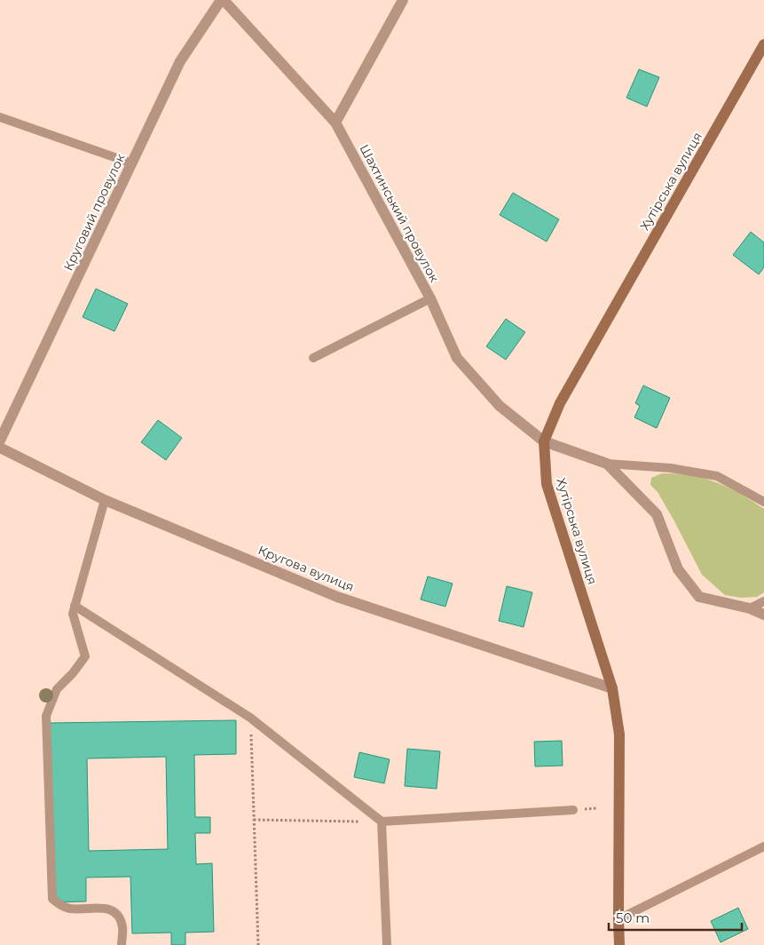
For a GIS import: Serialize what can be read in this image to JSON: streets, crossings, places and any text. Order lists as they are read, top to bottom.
{
  "streets": {
    "main road": ["Хутірська вулиця"],
    "street": ["Круговий провулок", "Шахтинський провулок", "Кругова вулиця"]
  },
  "crossings": [
    ["Хутірська вулиця", "Шахтинський провулок"],
    ["Хутірська вулиця", "Кругова вулиця"],
    ["Круговий провулок", "Шахтинський провулок"]
  ],
  "scale_bar": "50 m"
}
